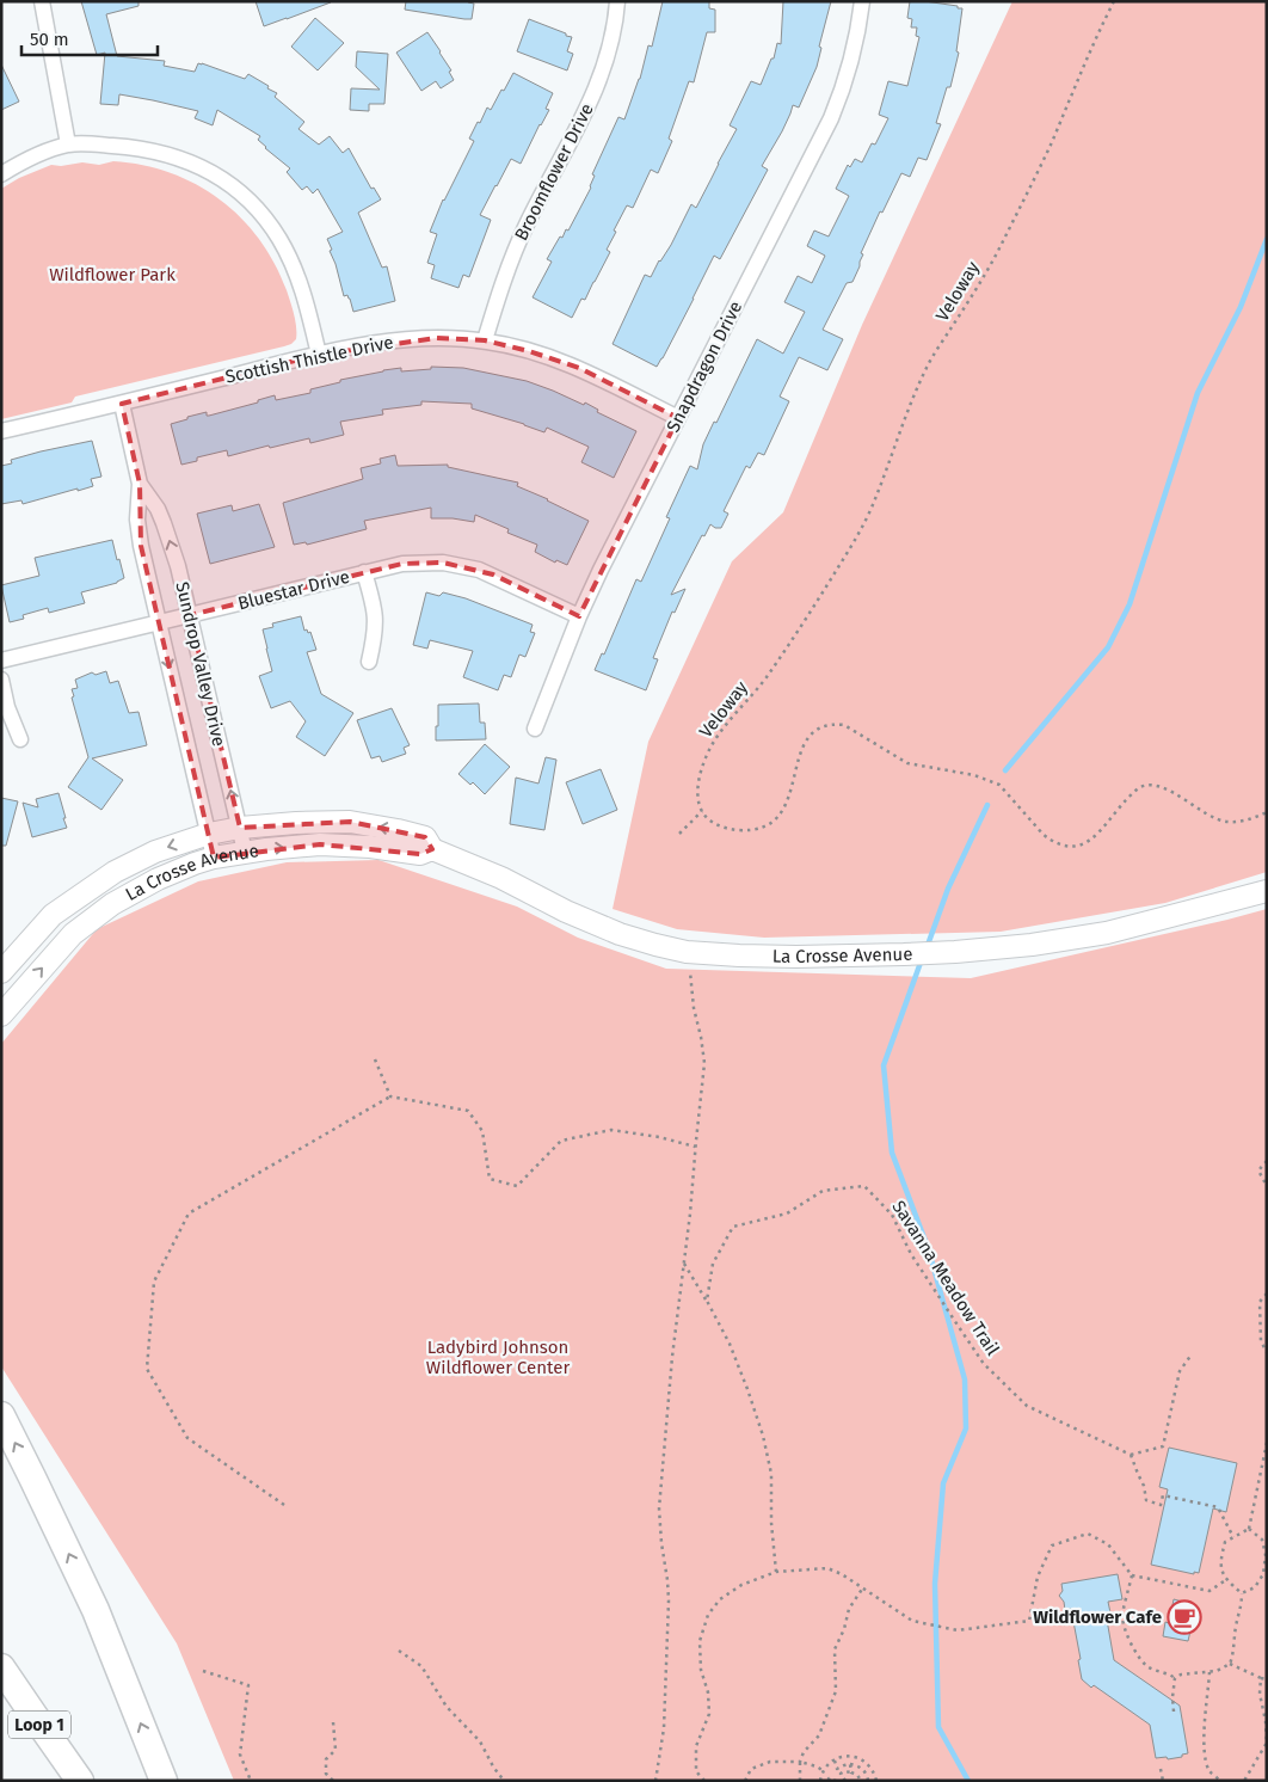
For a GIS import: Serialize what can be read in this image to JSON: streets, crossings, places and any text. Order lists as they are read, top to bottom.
{
  "streets": {
    "highway": ["Loop 1"],
    "street": [
      "Broomflower Drive",
      "Scottish Thistle Drive",
      "Snapdragon Drive",
      "Bluestar Drive",
      "Sundrop Valley Drive",
      "La Crosse Avenue"
    ],
    "path": ["Veloway", "Savanna Meadow Trail"]
  },
  "crossings": [
    ["Broomflower Drive", "Scottish Thistle Drive"],
    ["Scottish Thistle Drive", "Snapdragon Drive"],
    ["Scottish Thistle Drive", "Sundrop Valley Drive"],
    ["Snapdragon Drive", "Bluestar Drive"],
    ["Bluestar Drive", "Sundrop Valley Drive"],
    ["Sundrop Valley Drive", "La Crosse Avenue"]
  ],
  "parks": ["Wildflower Park", "Ladybird Johnson Wildflower Center"],
  "places": {
    "cafe": ["Wildflower Cafe"]
  },
  "scale_bar": "50 m"
}
